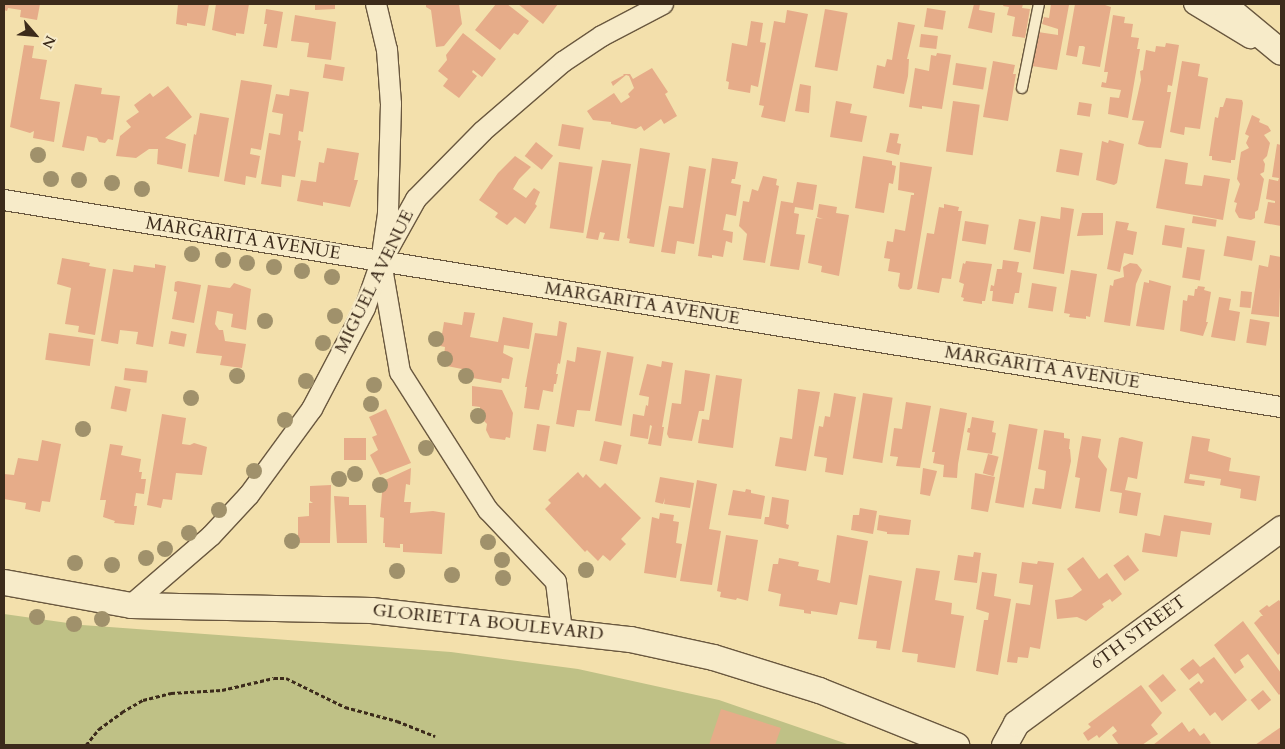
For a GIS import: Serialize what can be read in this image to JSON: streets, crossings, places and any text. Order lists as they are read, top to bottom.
{
  "streets": {
    "street": [
      "MARGARITA AVENUE",
      "MIGUEL AVENUE",
      "GLORIETTA BOULEVARD",
      "6TH STREET"
    ]
  },
  "crossings": [
    ["MARGARITA AVENUE", "MIGUEL AVENUE"],
    ["MIGUEL AVENUE", "GLORIETTA BOULEVARD"]
  ],
  "north": "bottom right"
}
